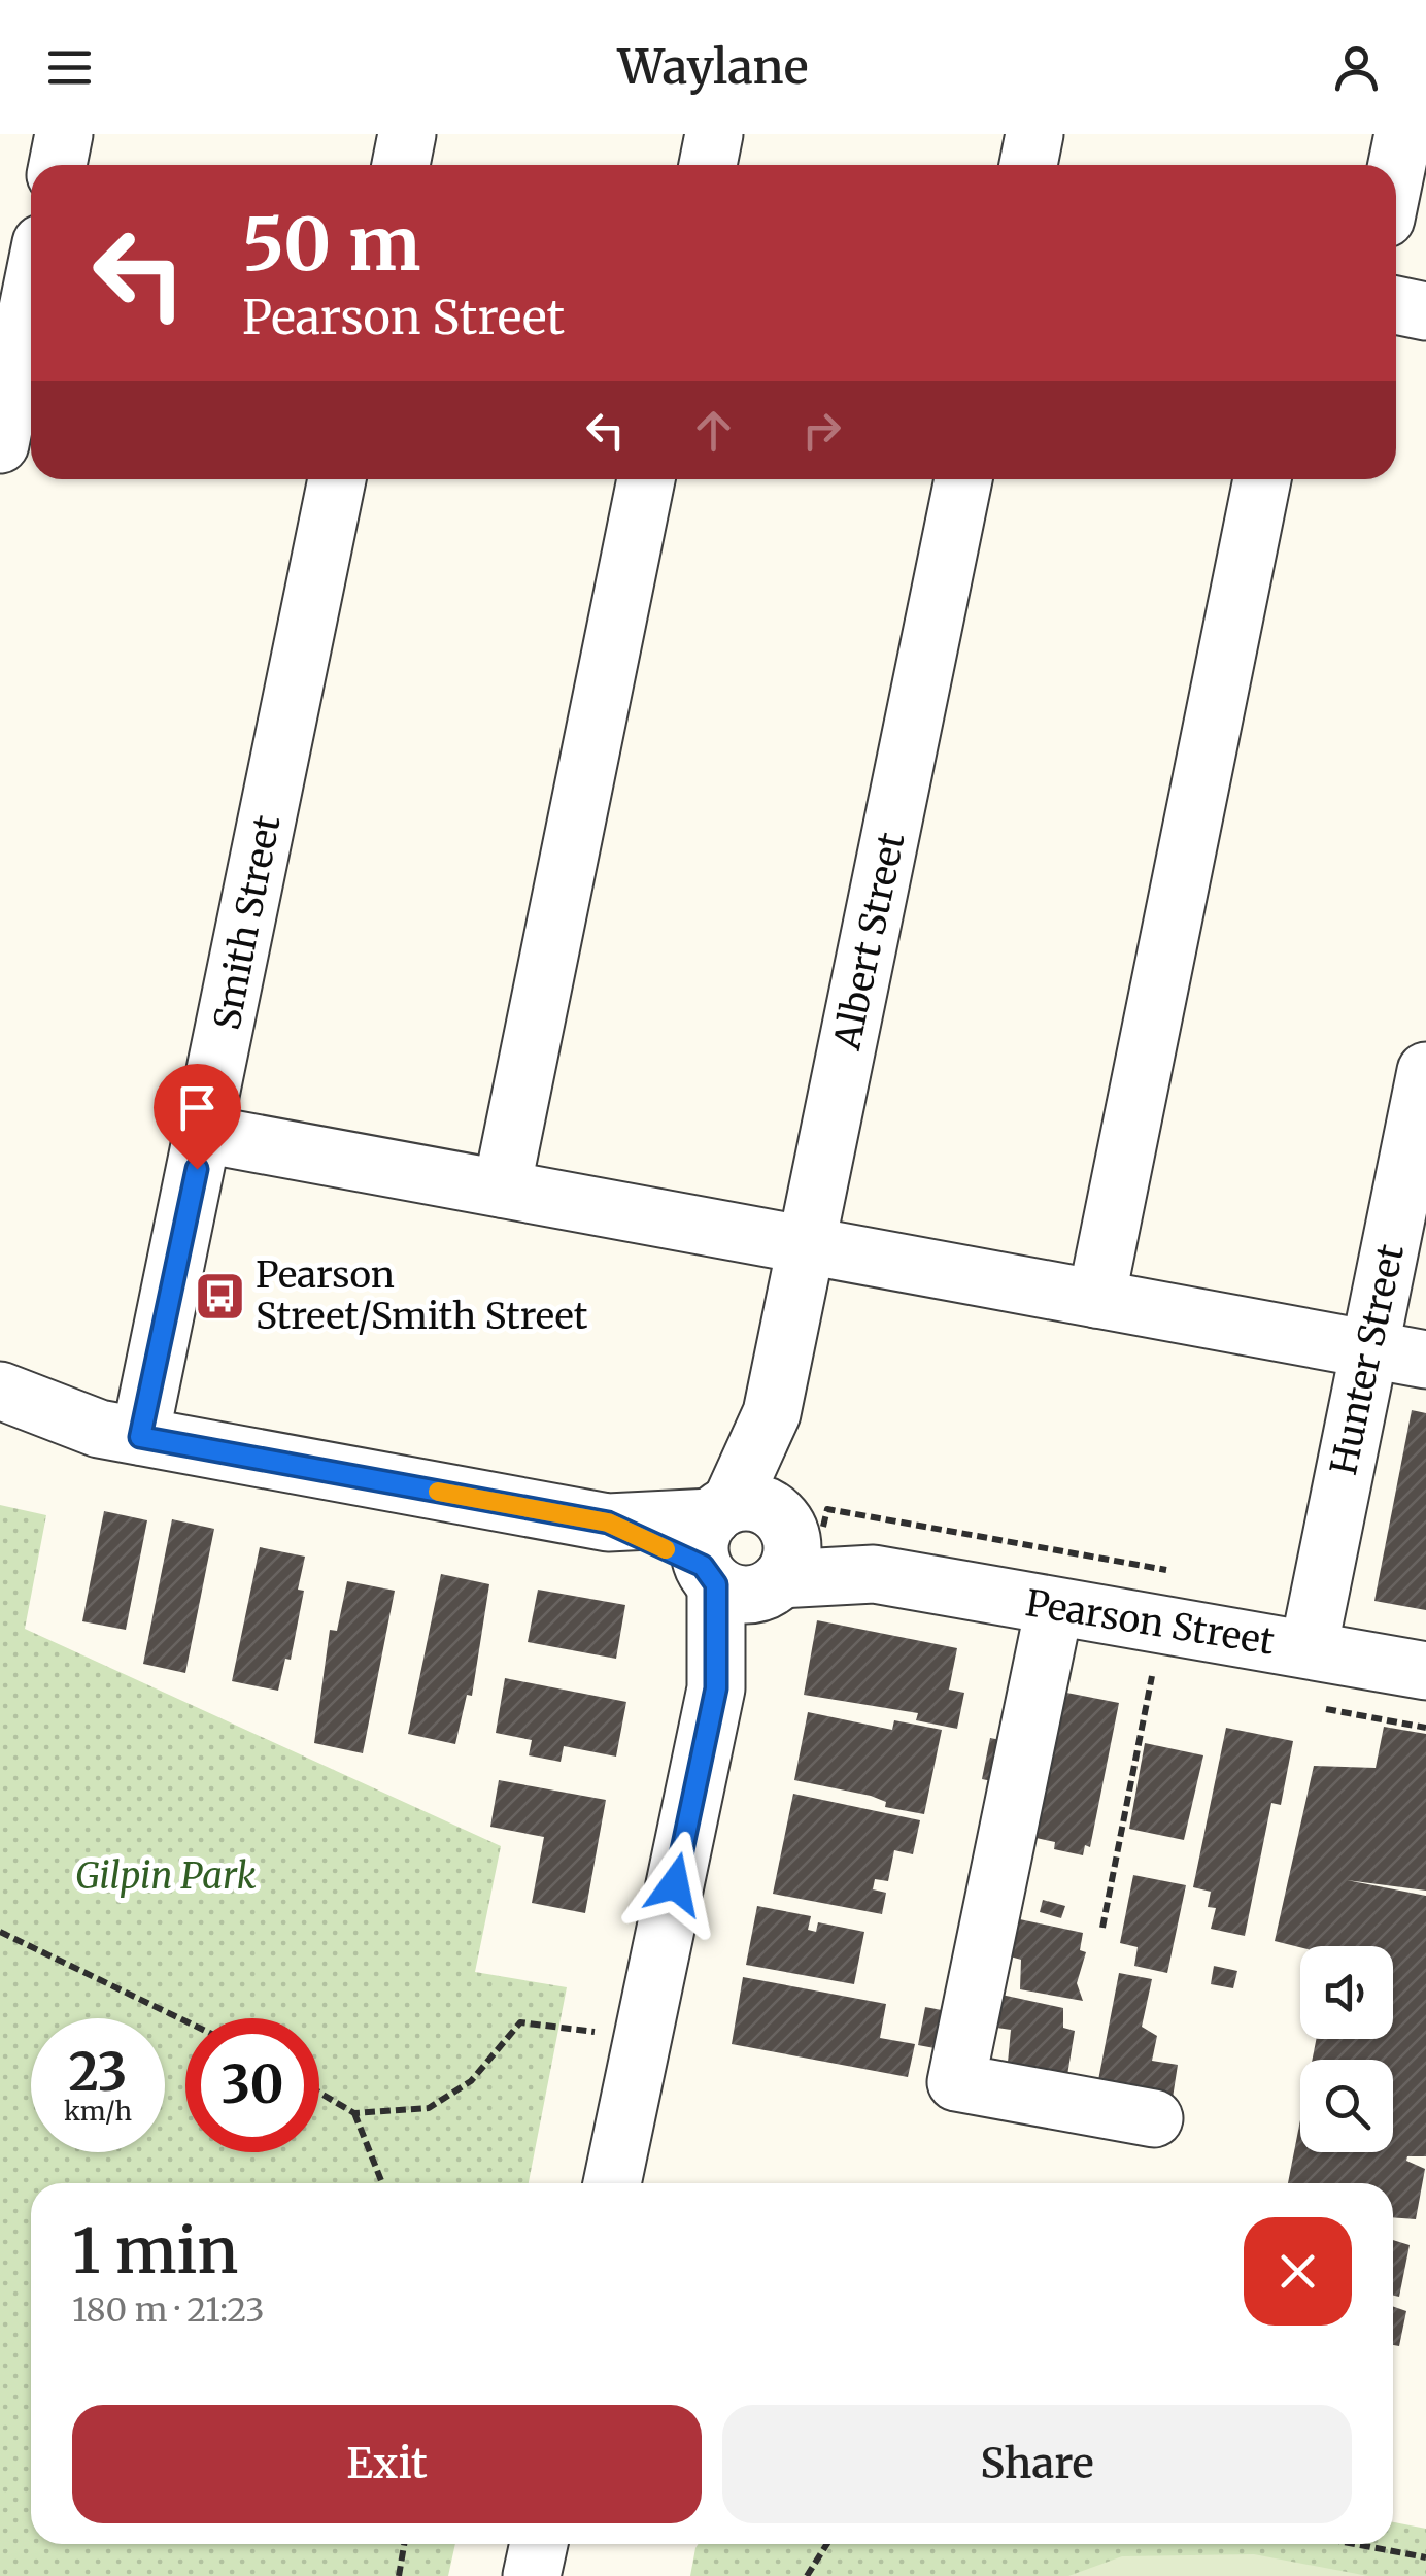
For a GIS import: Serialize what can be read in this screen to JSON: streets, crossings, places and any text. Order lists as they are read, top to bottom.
{
  "streets": {
    "street": [
      "Smith Street",
      "Albert Street",
      "Hunter Street",
      "Pearson Street"
    ]
  },
  "crossings": [
    ["Smith Street", "Pearson Street"],
    ["Albert Street", "Pearson Street"],
    ["Hunter Street", "Pearson Street"]
  ],
  "parks": ["Gilpin Park"],
  "places": {
    "bus stop": ["Pearson Street/Smith Street"]
  },
  "page": {
    "header": "Waylane",
    "turn": ["50 m", "Pearson Street"],
    "speed": "23 km/h",
    "limit": "30",
    "heading": ["1 min", "180 m · 21:23"],
    "buttons": ["Exit", "Share"]
  }
}
